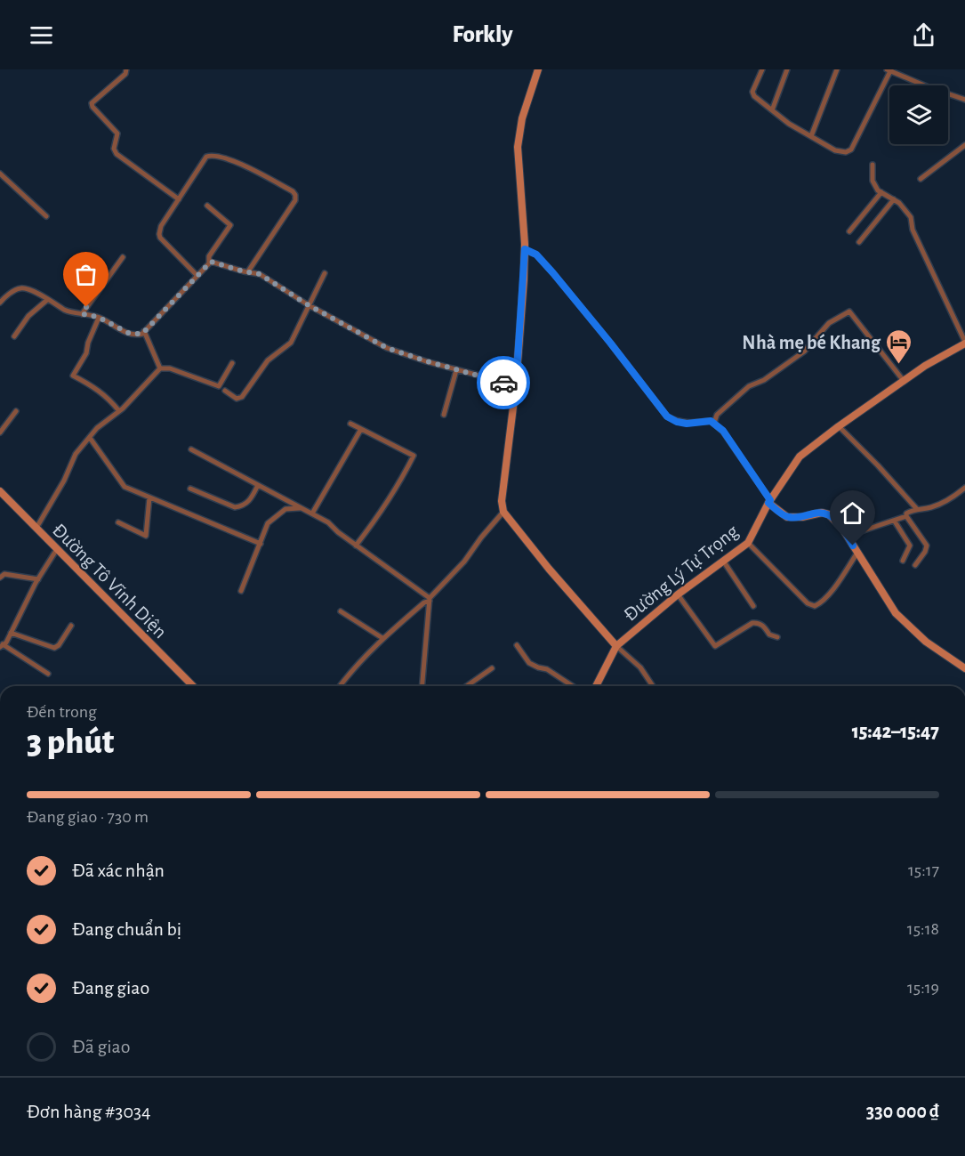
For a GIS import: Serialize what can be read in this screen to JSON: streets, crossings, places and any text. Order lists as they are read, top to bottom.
{
  "streets": {
    "street": ["Đường Lý Tự Trọng", "Đường Tô Vĩnh Diện"]
  },
  "places": {
    "hotel": ["Nhà mẹ bé Khang"]
  },
  "page": {
    "header": "Forkly",
    "heading": ["3 phút", "Đến trong", "15:42–15:47"],
    "panel": ["Đơn hàng #3034", "330 000 ₫"],
    "bar": "Đang giao · 730 m",
    "list": [
      ["Đã xác nhận", "15:17"],
      ["Đang chuẩn bị", "15:18"],
      ["Đang giao", "15:19"],
      "Đã giao"
    ]
  }
}
